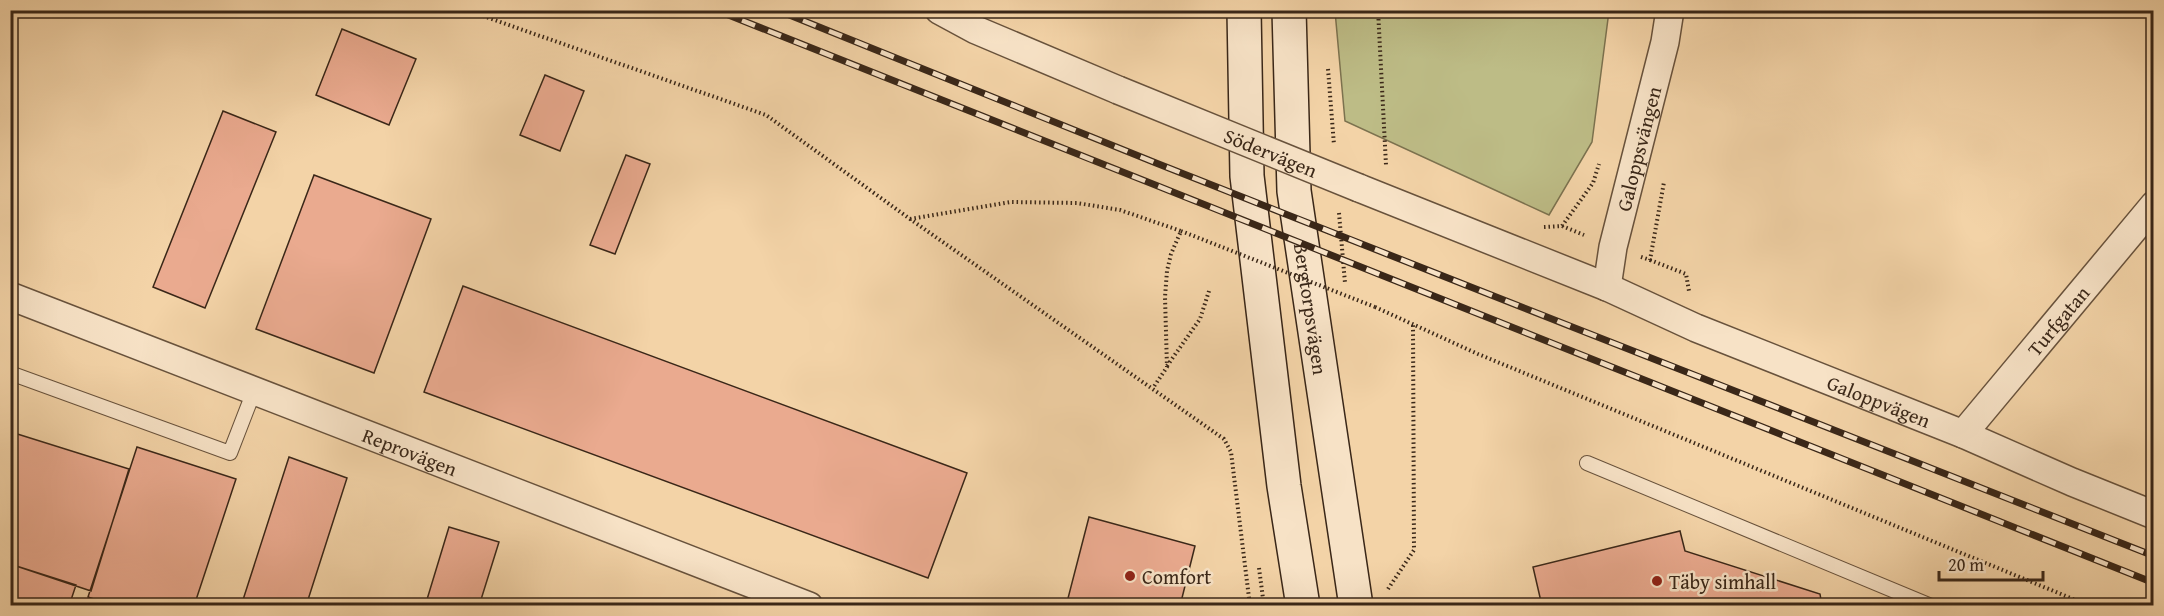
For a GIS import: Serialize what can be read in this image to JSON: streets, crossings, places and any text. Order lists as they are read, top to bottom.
{
  "streets": {
    "main road": ["Bergtorpsvägen"],
    "street": [
      "Galoppsvängen",
      "Södervägen",
      "Turfgatan",
      "Galoppvägen",
      "Reprovägen"
    ]
  },
  "crossings": [
    ["Galoppsvängen", "Södervägen"],
    ["Galoppsvängen", "Galoppvägen"],
    ["Södervägen", "Galoppvägen"],
    ["Turfgatan", "Galoppvägen"]
  ],
  "places": ["Comfort", "Täby simhall"],
  "scale_bar": "20 m"
}
